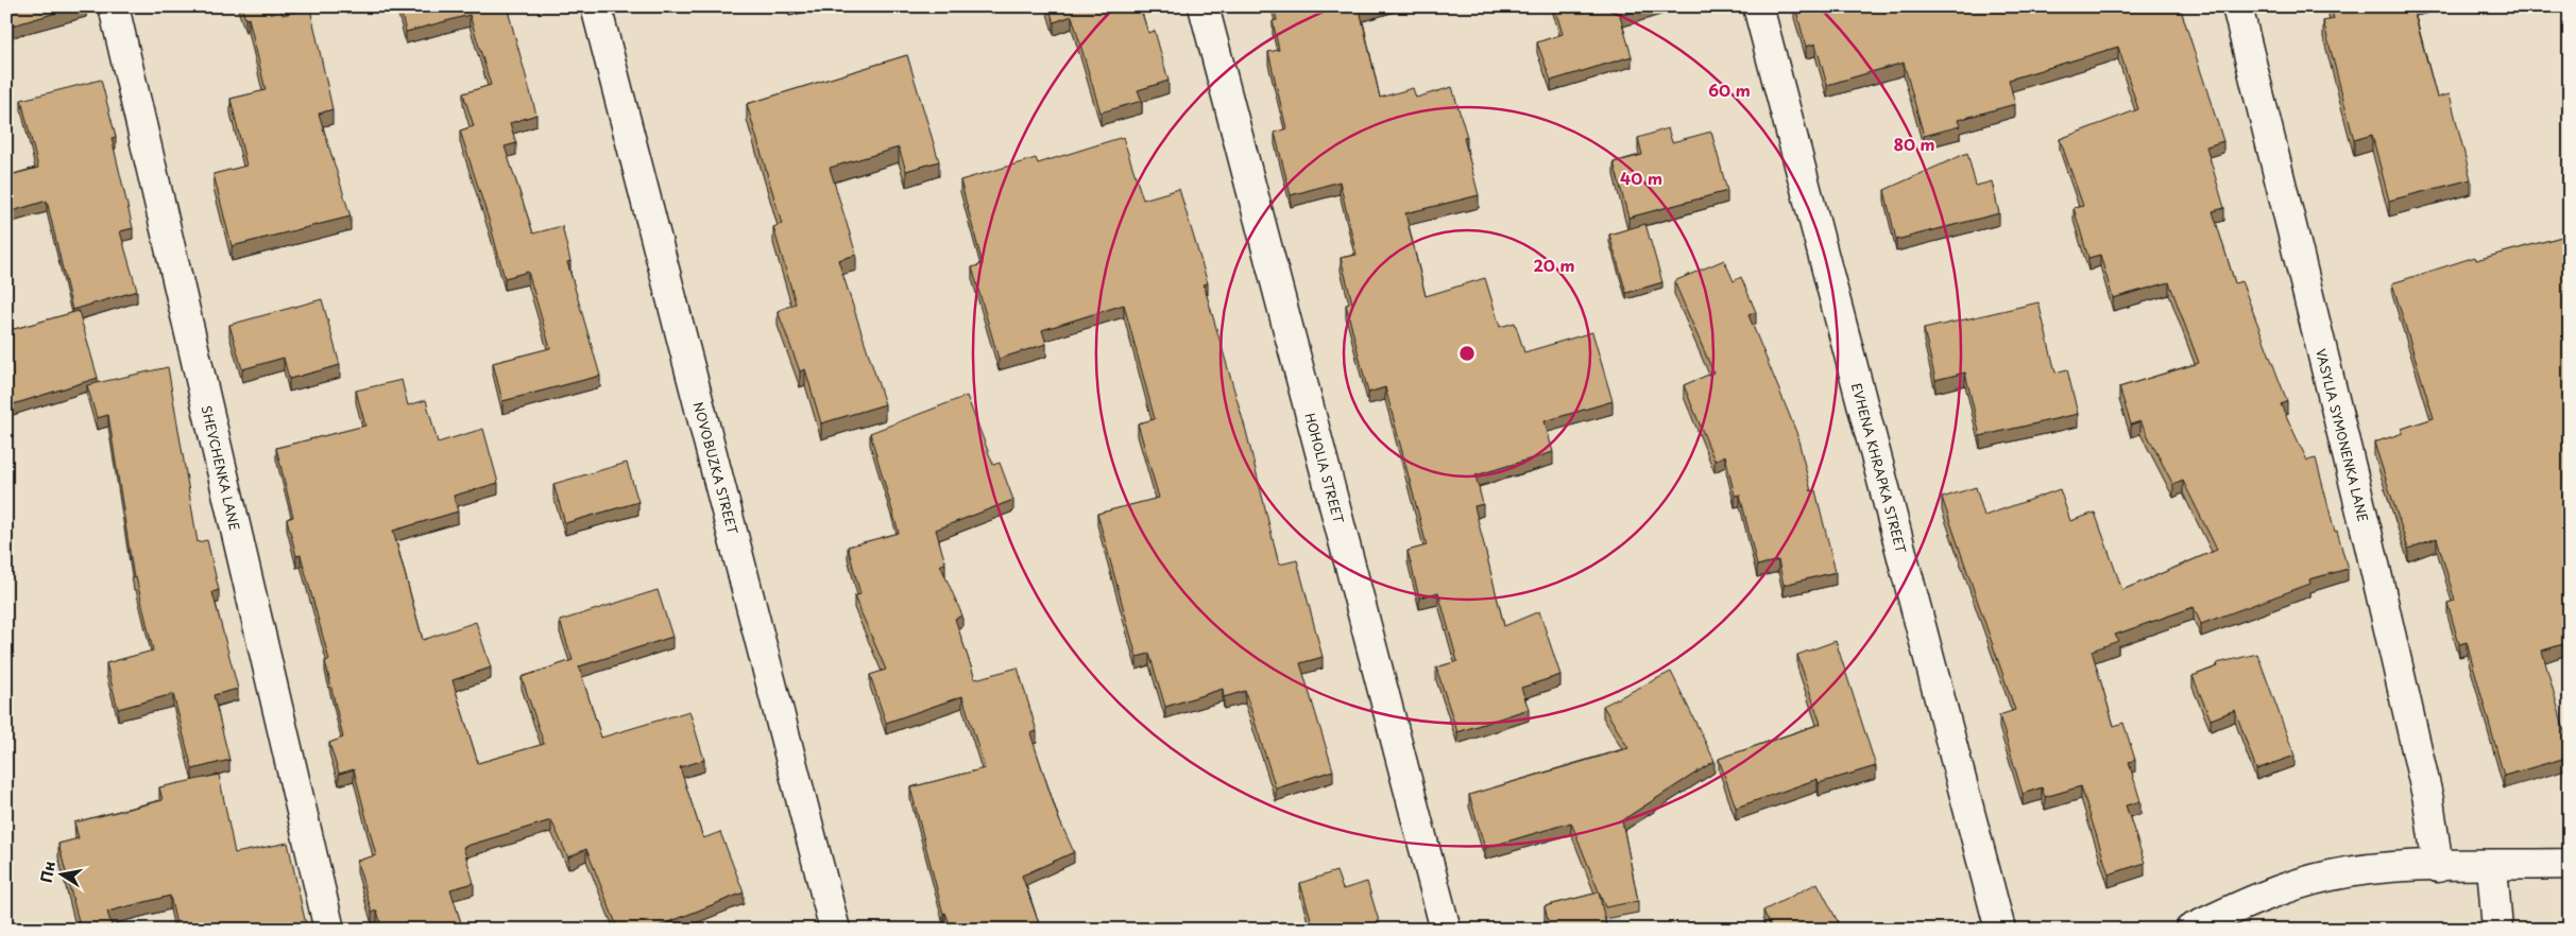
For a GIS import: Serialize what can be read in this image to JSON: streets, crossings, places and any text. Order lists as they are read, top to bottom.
{
  "streets": {
    "street": [
      "VASYLIA SYMONENKA LANE",
      "SHEVCHENKA LANE",
      "NOVOBUZKA STREET",
      "HOHOLIA STREET",
      "EVHENA KHRAPKA STREET"
    ]
  },
  "north": "left",
  "rings": [
    "60 m",
    "80 m",
    "40 m",
    "20 m"
  ]
}
